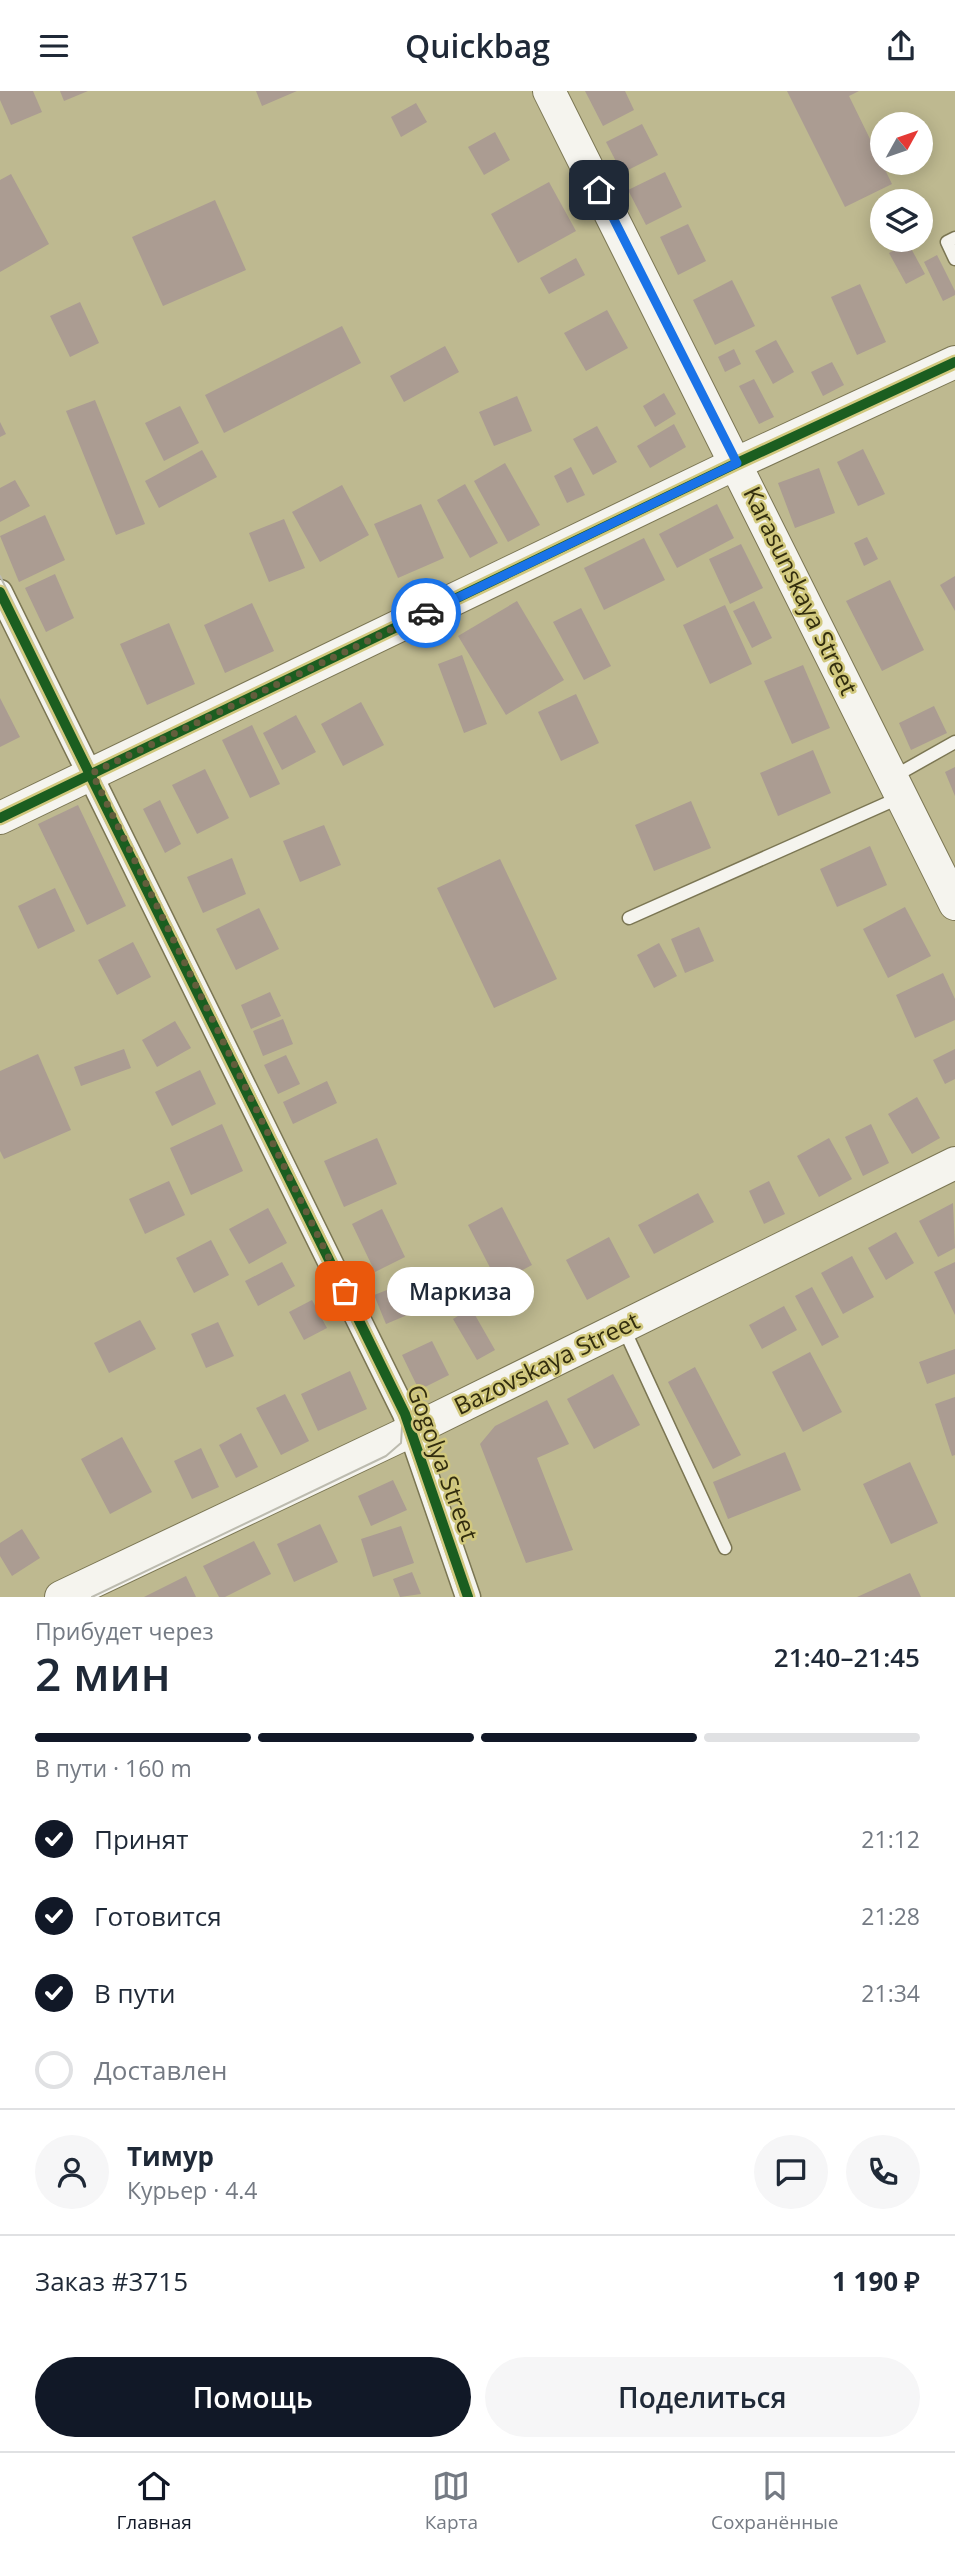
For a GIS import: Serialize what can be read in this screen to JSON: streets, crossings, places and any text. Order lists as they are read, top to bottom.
{
  "streets": {
    "street": ["Karasunskaya Street", "Bazovskaya Street", "Gogolya Street"]
  },
  "crossings": [
    ["Bazovskaya Street", "Gogolya Street"]
  ],
  "places": ["Маркиза"],
  "north": "top right",
  "page": {
    "header": "Quickbag",
    "bubble": "Маркиза",
    "heading": ["2 мин", "Прибудет через", "21:40–21:45"],
    "panel": [
      "Тимур",
      "Курьер · 4.4",
      "Заказ #3715",
      "1 190 ₽"
    ],
    "bar": "В пути · 160 m",
    "list": [
      ["Принят", "21:12"],
      ["Готовится", "21:28"],
      ["В пути", "21:34"],
      "Доставлен"
    ],
    "buttons": ["Помощь", "Поделиться"],
    "tabs": ["Главная", "Карта", "Сохранённые"]
  }
}
